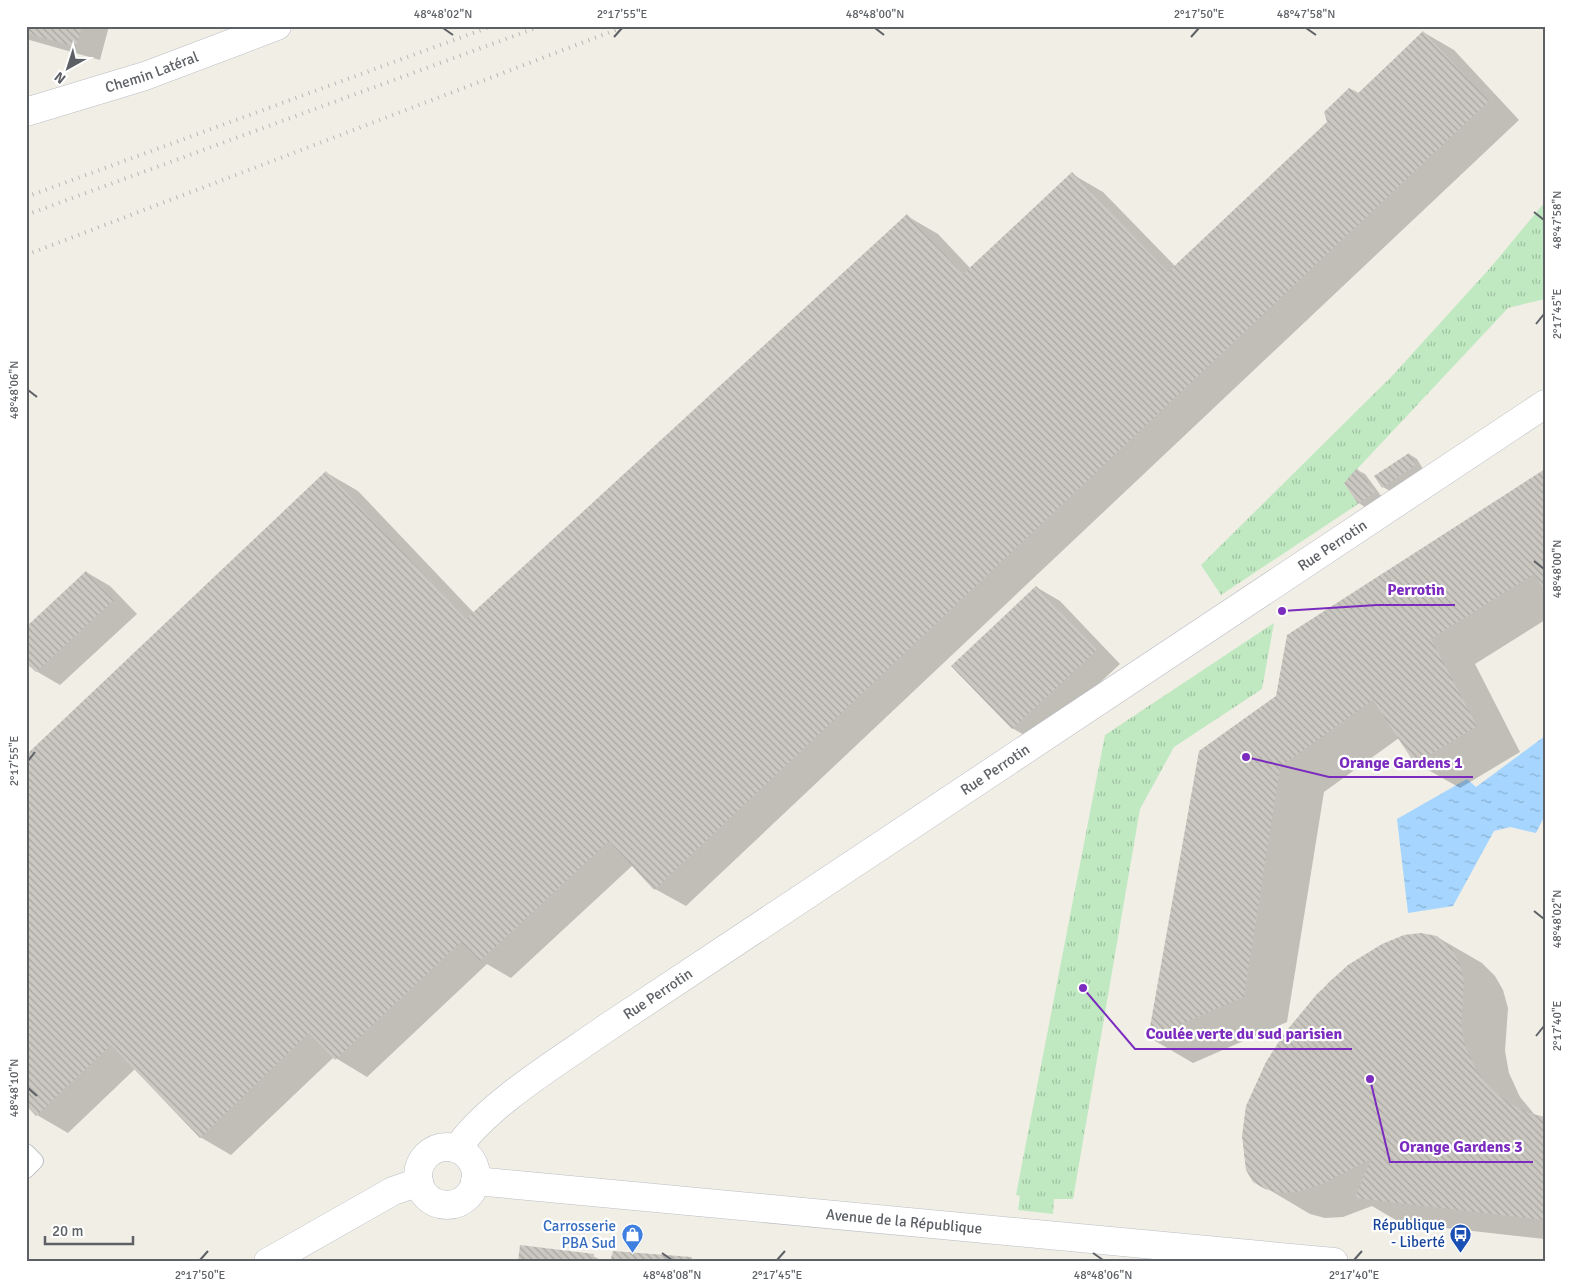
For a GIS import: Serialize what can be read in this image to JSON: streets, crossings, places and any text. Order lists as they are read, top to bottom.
{
  "streets": {
    "street": ["Chemin Latéral", "Rue Perrotin", "Avenue de la République"]
  },
  "crossings": [
    ["Rue Perrotin", "Avenue de la République"]
  ],
  "places": {
    "other": [
      "Perrotin",
      "Orange Gardens 1",
      "Coulée verte du sud parisien",
      "Orange Gardens 3"
    ],
    "bus stop": ["République - Liberté"],
    "shop": ["Carrosserie PBA Sud"]
  },
  "scale_bar": "20 m",
  "north": "bottom left",
  "coordinates": [
    "48°48'02\"N",
    "2°17'55\"E",
    "48°48'00\"N",
    "2°17'50\"E",
    "48°47'58\"N",
    "2°17'45\"E",
    "48°48'06\"N",
    "2°17'40\"E",
    "48°48'10\"N",
    "48°48'08\"N"
  ]
}
